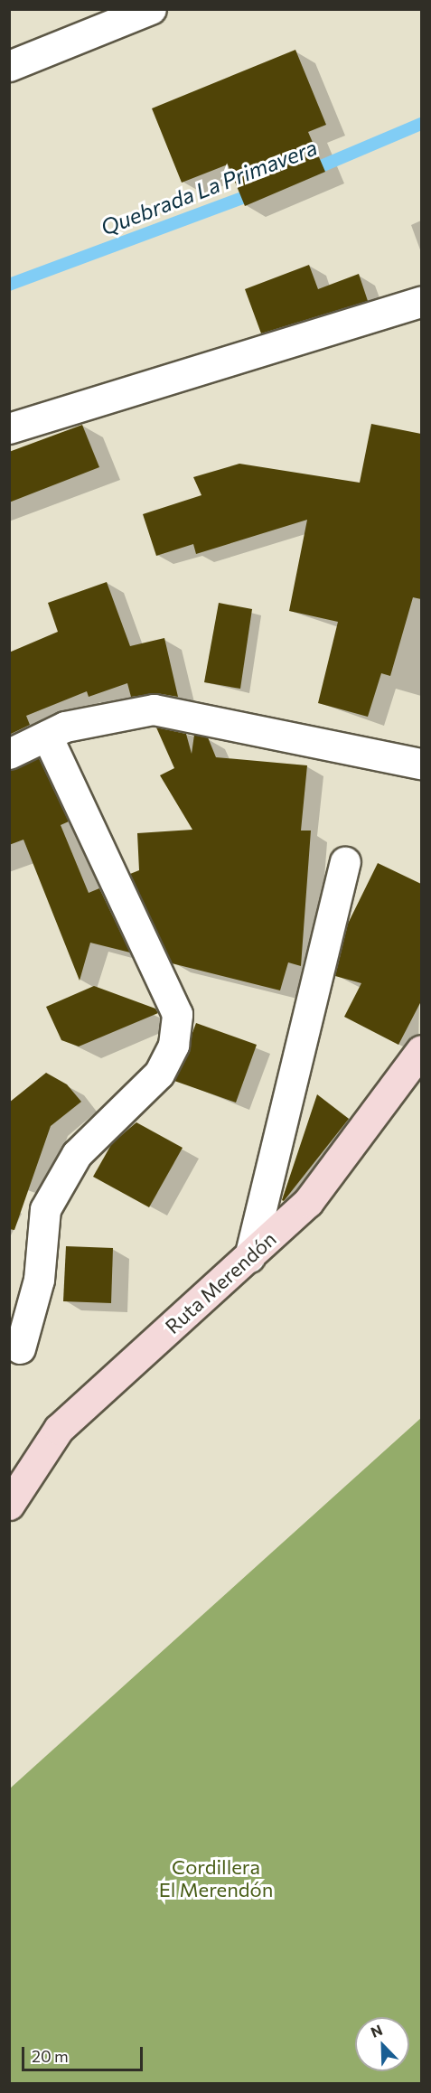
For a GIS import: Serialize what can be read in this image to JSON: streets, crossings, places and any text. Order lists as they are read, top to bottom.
{
  "streets": {
    "street": ["Ruta Merendón"]
  },
  "water": ["Quebrada La Primavera"],
  "parks": ["Cordillera El Merendón"],
  "scale_bar": "20 m",
  "north": "top left"
}
